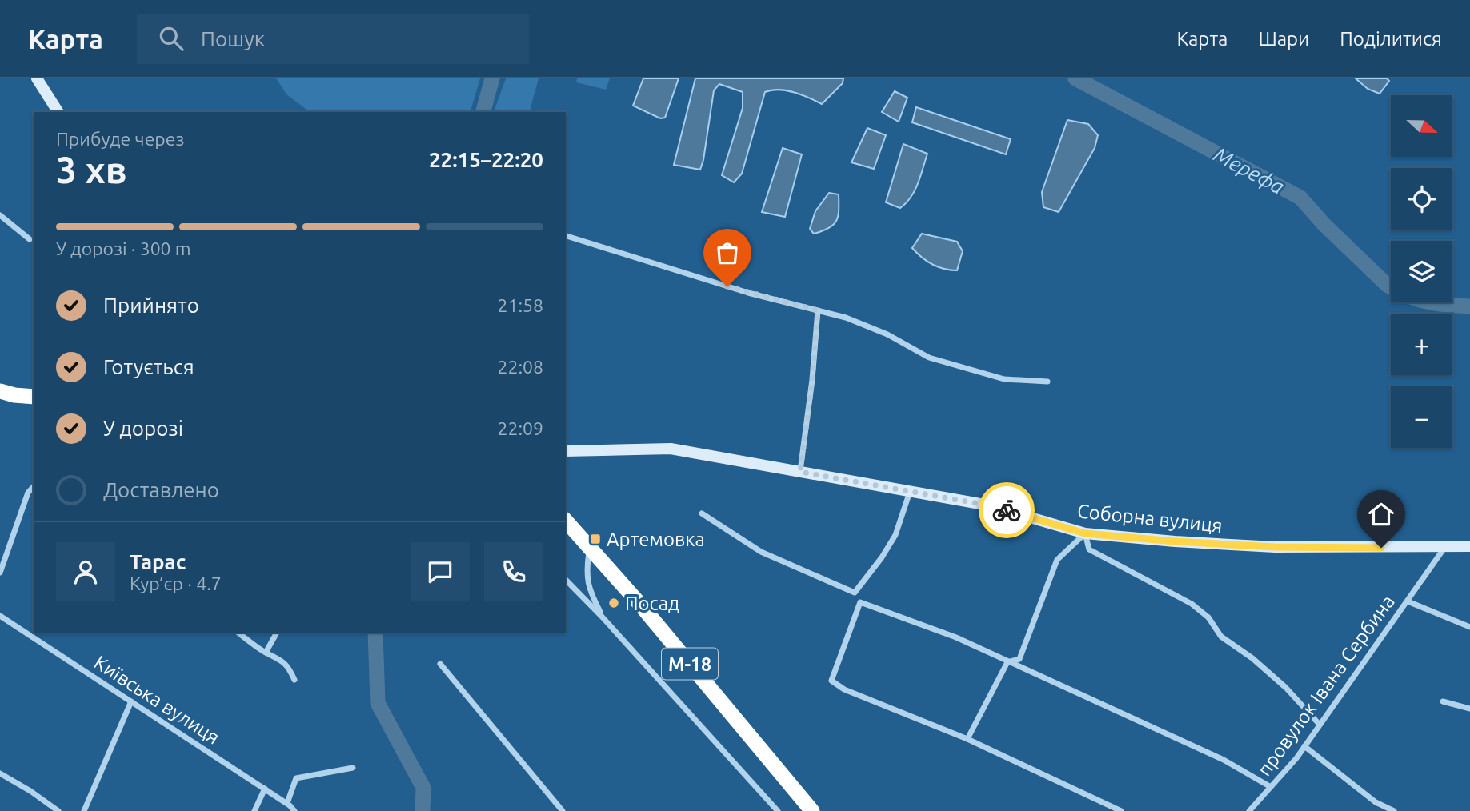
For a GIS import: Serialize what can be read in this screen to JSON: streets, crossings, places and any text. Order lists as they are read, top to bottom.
{
  "streets": {
    "highway": ["М-18"],
    "street": ["Соборна вулиця", "провулок Івана Сербина", "Київська вулиця"]
  },
  "crossings": [
    ["Соборна вулиця", "провулок Івана Сербина"]
  ],
  "water": ["Мерефа"],
  "places": {
    "transit": ["Артемовка"],
    "other": ["Посад"]
  },
  "north": "right",
  "page": {
    "header": "Карта",
    "search": "Пошук",
    "nav": ["Карта", "Шари", "Поділитися"],
    "map_buttons": ["+", "−"],
    "heading": ["3 хв", "Прибуде через", "22:15–22:20"],
    "panel": ["Тарас", "Кур’єр · 4.7"],
    "bar": "У дорозі · 300 m",
    "list": [
      ["Прийнято", "21:58"],
      ["Готується", "22:08"],
      ["У дорозі", "22:09"],
      "Доставлено"
    ]
  }
}
